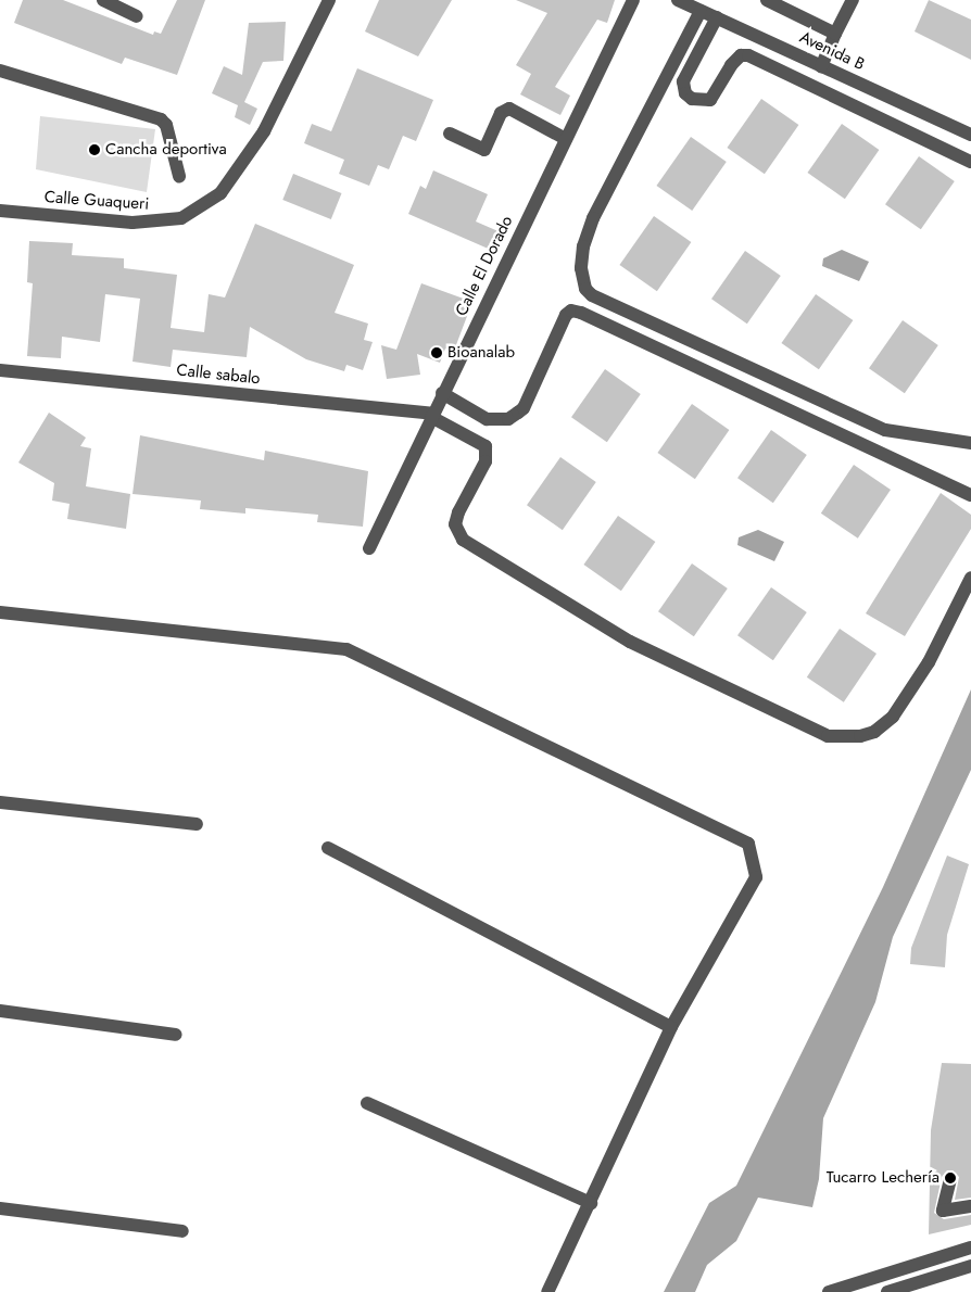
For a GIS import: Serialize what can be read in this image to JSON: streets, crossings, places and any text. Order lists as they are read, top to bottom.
{
  "streets": {
    "street": [
      "Avenida B",
      "Calle Guaqueri",
      "Calle El Dorado",
      "Calle sabalo"
    ]
  },
  "crossings": [
    ["Calle El Dorado", "Calle sabalo"]
  ],
  "places": ["Cancha deportiva", "Bioanalab", "Tucarro Lechería"]
}
